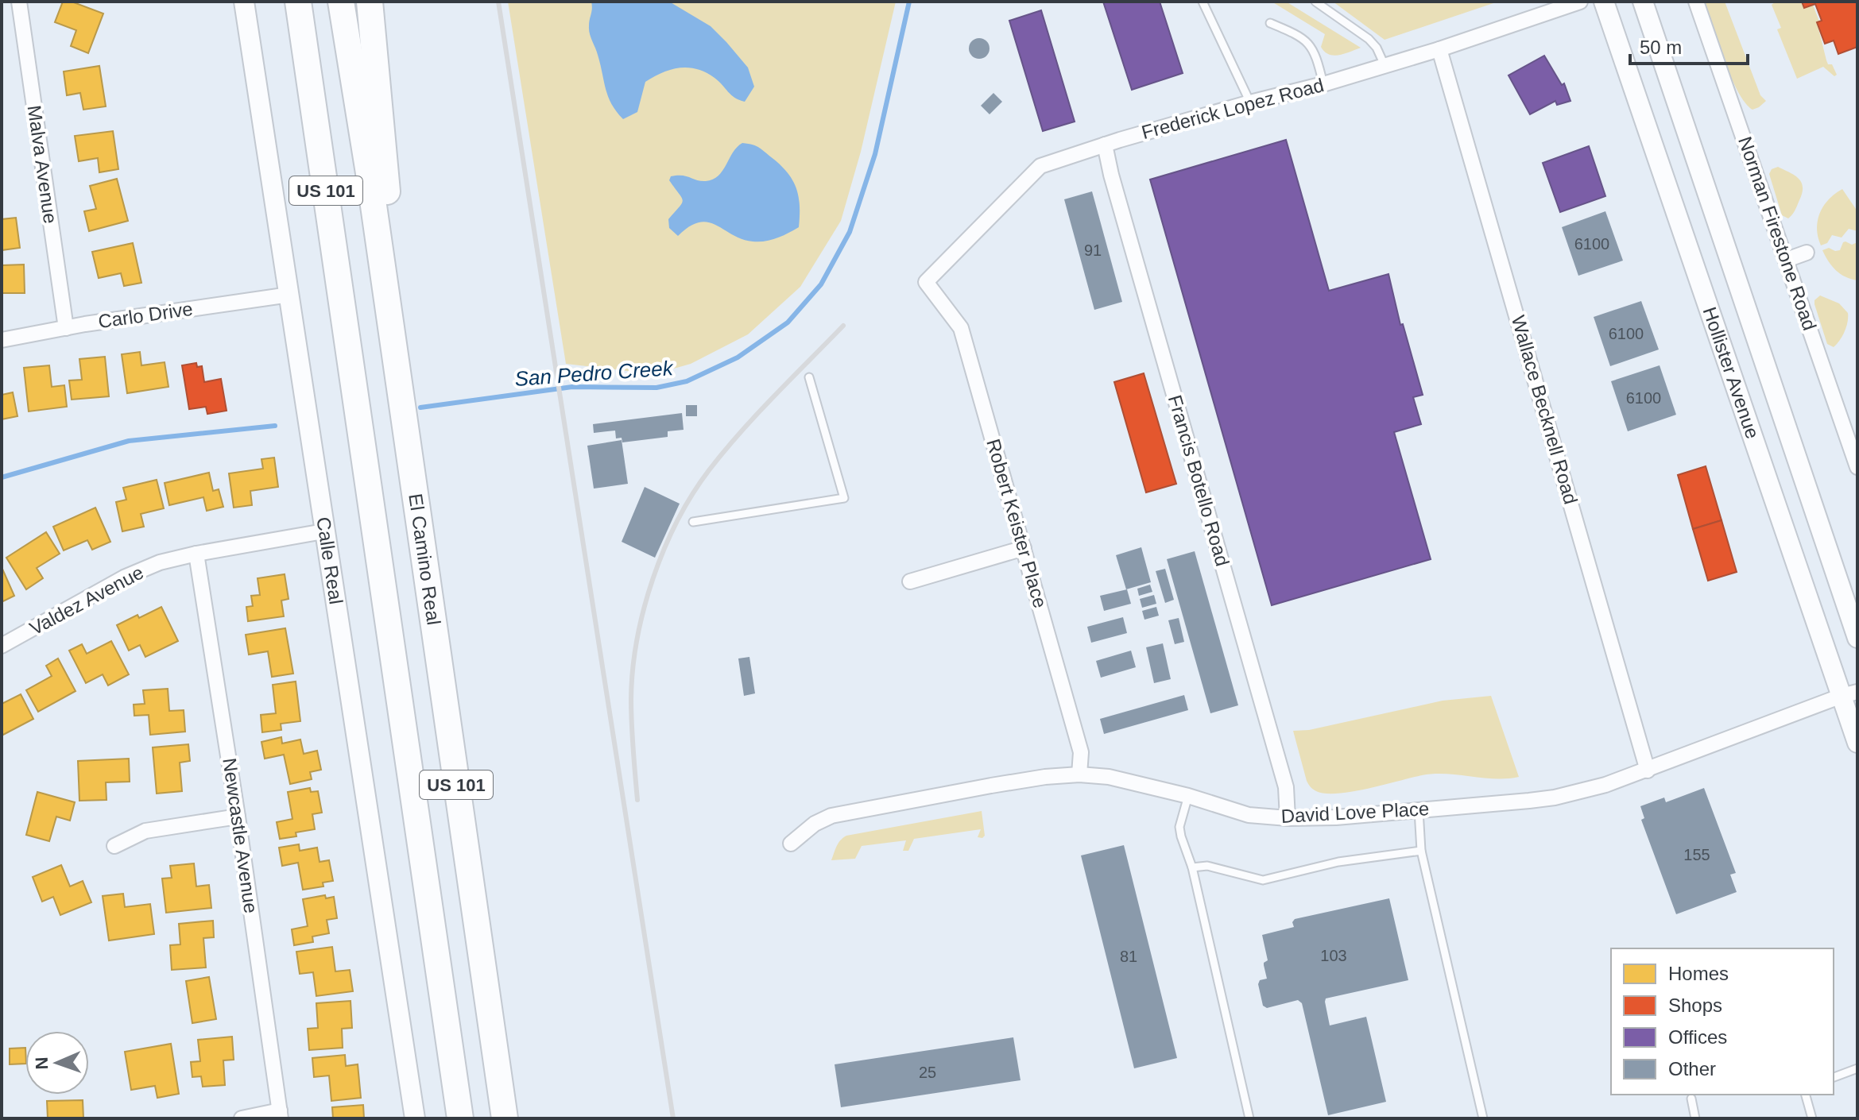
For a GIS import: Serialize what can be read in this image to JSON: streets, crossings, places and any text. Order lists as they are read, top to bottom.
{
  "streets": {
    "highway": ["US 101", "El Camino Real"],
    "main road": ["Hollister Avenue", "Calle Real"],
    "street": [
      "Frederick Lopez Road",
      "Malva Avenue",
      "Norman Firestone Road",
      "Carlo Drive",
      "Wallace Becknell Road",
      "Francis Botello Road",
      "Robert Keister Place",
      "Valdez Avenue",
      "David Love Place",
      "Newcastle Avenue"
    ]
  },
  "crossings": [
    ["Frederick Lopez Road", "Wallace Becknell Road"],
    ["Frederick Lopez Road", "Francis Botello Road"],
    ["Frederick Lopez Road", "Robert Keister Place"],
    ["Malva Avenue", "Carlo Drive"],
    ["Carlo Drive", "Calle Real"],
    ["Hollister Avenue", "David Love Place"],
    ["Wallace Becknell Road", "David Love Place"],
    ["Francis Botello Road", "David Love Place"],
    ["Robert Keister Place", "David Love Place"],
    ["Calle Real", "Valdez Avenue"],
    ["Valdez Avenue", "Newcastle Avenue"]
  ],
  "water": ["San Pedro Creek"],
  "house_numbers": [
    "6100",
    "91",
    "6100",
    "6100",
    "155",
    "103",
    "81",
    "25"
  ],
  "legend": [
    "Homes",
    "Shops",
    "Offices",
    "Other"
  ],
  "scale_bar": "50 m",
  "north": "left"
}
